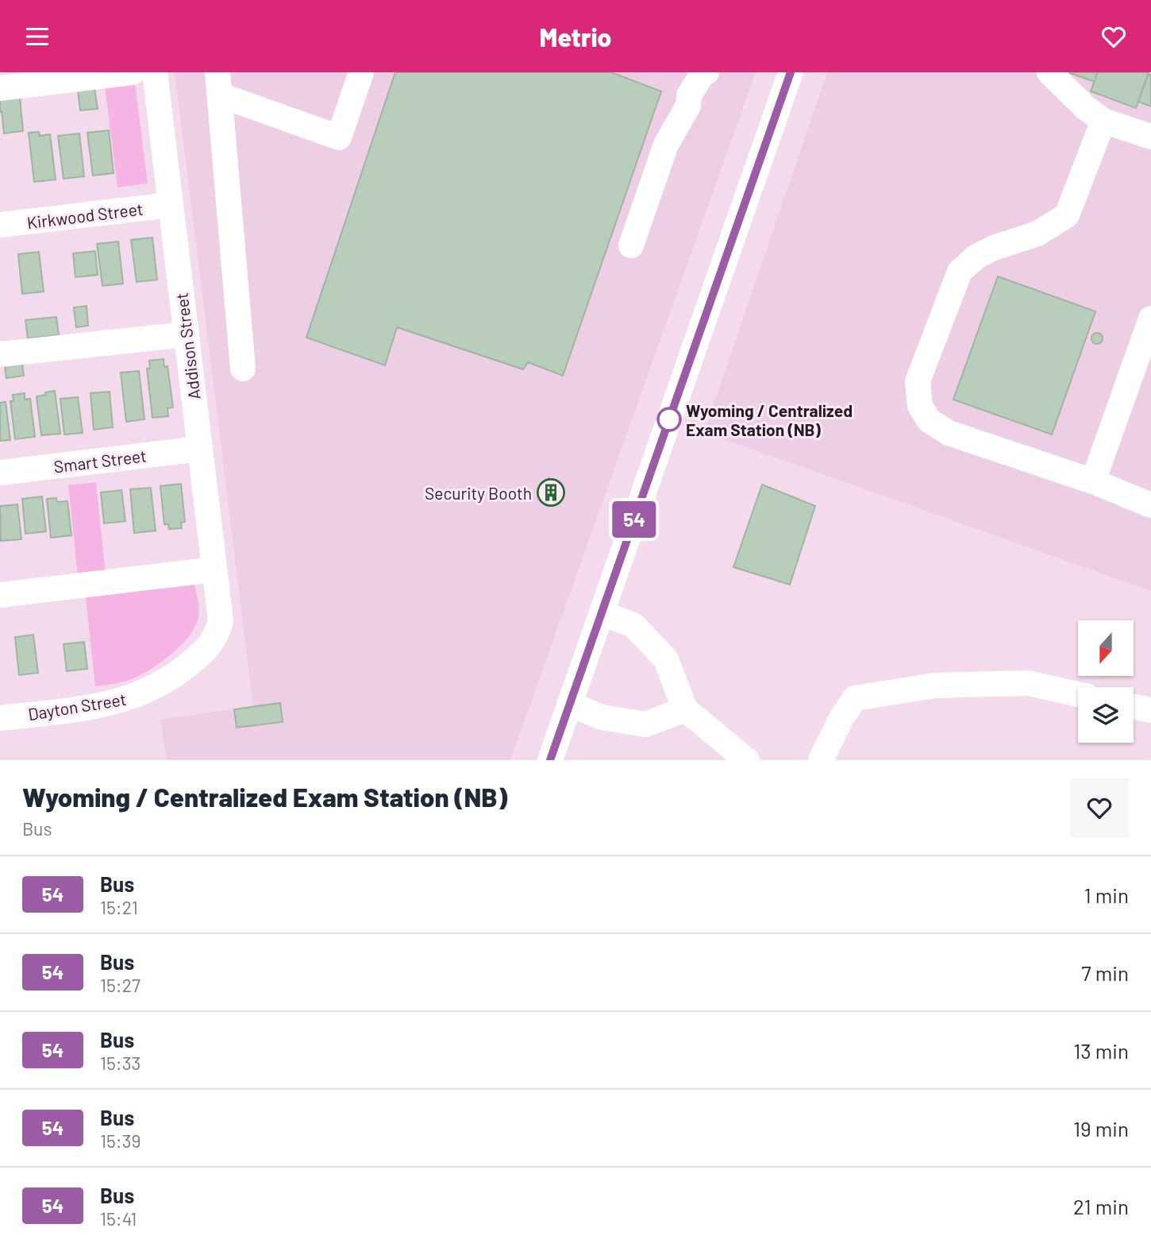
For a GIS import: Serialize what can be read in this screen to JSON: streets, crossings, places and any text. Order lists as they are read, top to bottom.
{
  "streets": {
    "street": [
      "Kirkwood Street",
      "Addison Street",
      "Smart Street",
      "Dayton Street"
    ]
  },
  "crossings": [
    ["Kirkwood Street", "Addison Street"],
    ["Addison Street", "Smart Street"],
    ["Addison Street", "Dayton Street"]
  ],
  "places": {
    "other": ["Wyoming / Centralized Exam Station (NB)"],
    "building": ["Security Booth"]
  },
  "lines": ["bus line 54"],
  "north": "bottom",
  "page": {
    "header": "Metrio",
    "on_map": "54",
    "heading": ["Wyoming / Centralized Exam Station (NB)", "Bus"],
    "list": [
      {
        "mark": "54",
        "name": "Bus",
        "note": "15:21",
        "value": "1 min"
      },
      {
        "mark": "54",
        "name": "Bus",
        "note": "15:27",
        "value": "7 min"
      },
      {
        "mark": "54",
        "name": "Bus",
        "note": "15:33",
        "value": "13 min"
      },
      {
        "mark": "54",
        "name": "Bus",
        "note": "15:39",
        "value": "19 min"
      },
      {
        "mark": "54",
        "name": "Bus",
        "note": "15:41",
        "value": "21 min"
      }
    ]
  }
}
